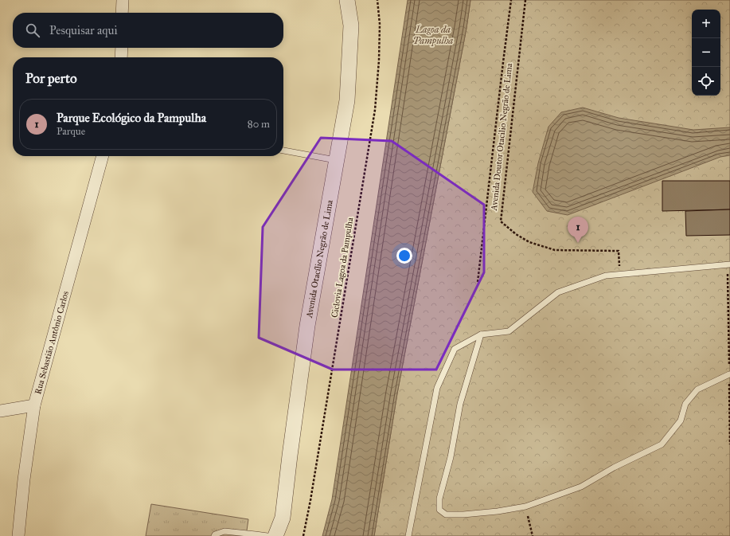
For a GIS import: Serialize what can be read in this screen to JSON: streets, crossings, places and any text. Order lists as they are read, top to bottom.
{
  "streets": {
    "street": ["Avenida Otacílio Negrão de Lima", "Rua Sebastião Antônio Carlos"],
    "path": ["Avenida Doutor Otacilio Negrão de Lima", "Ciclovia Lagoa da Pampulha"]
  },
  "water": ["Lagoa da Pampulha"],
  "page": {
    "map_buttons": ["+", "−"],
    "search": "Pesquisar aqui",
    "heading": "Por perto",
    "list": [
      {
        "mark": "1",
        "name": "Parque Ecológico da Pampulha",
        "note": "Parque",
        "value": "80 m"
      }
    ],
    "pins": "1"
  }
}
